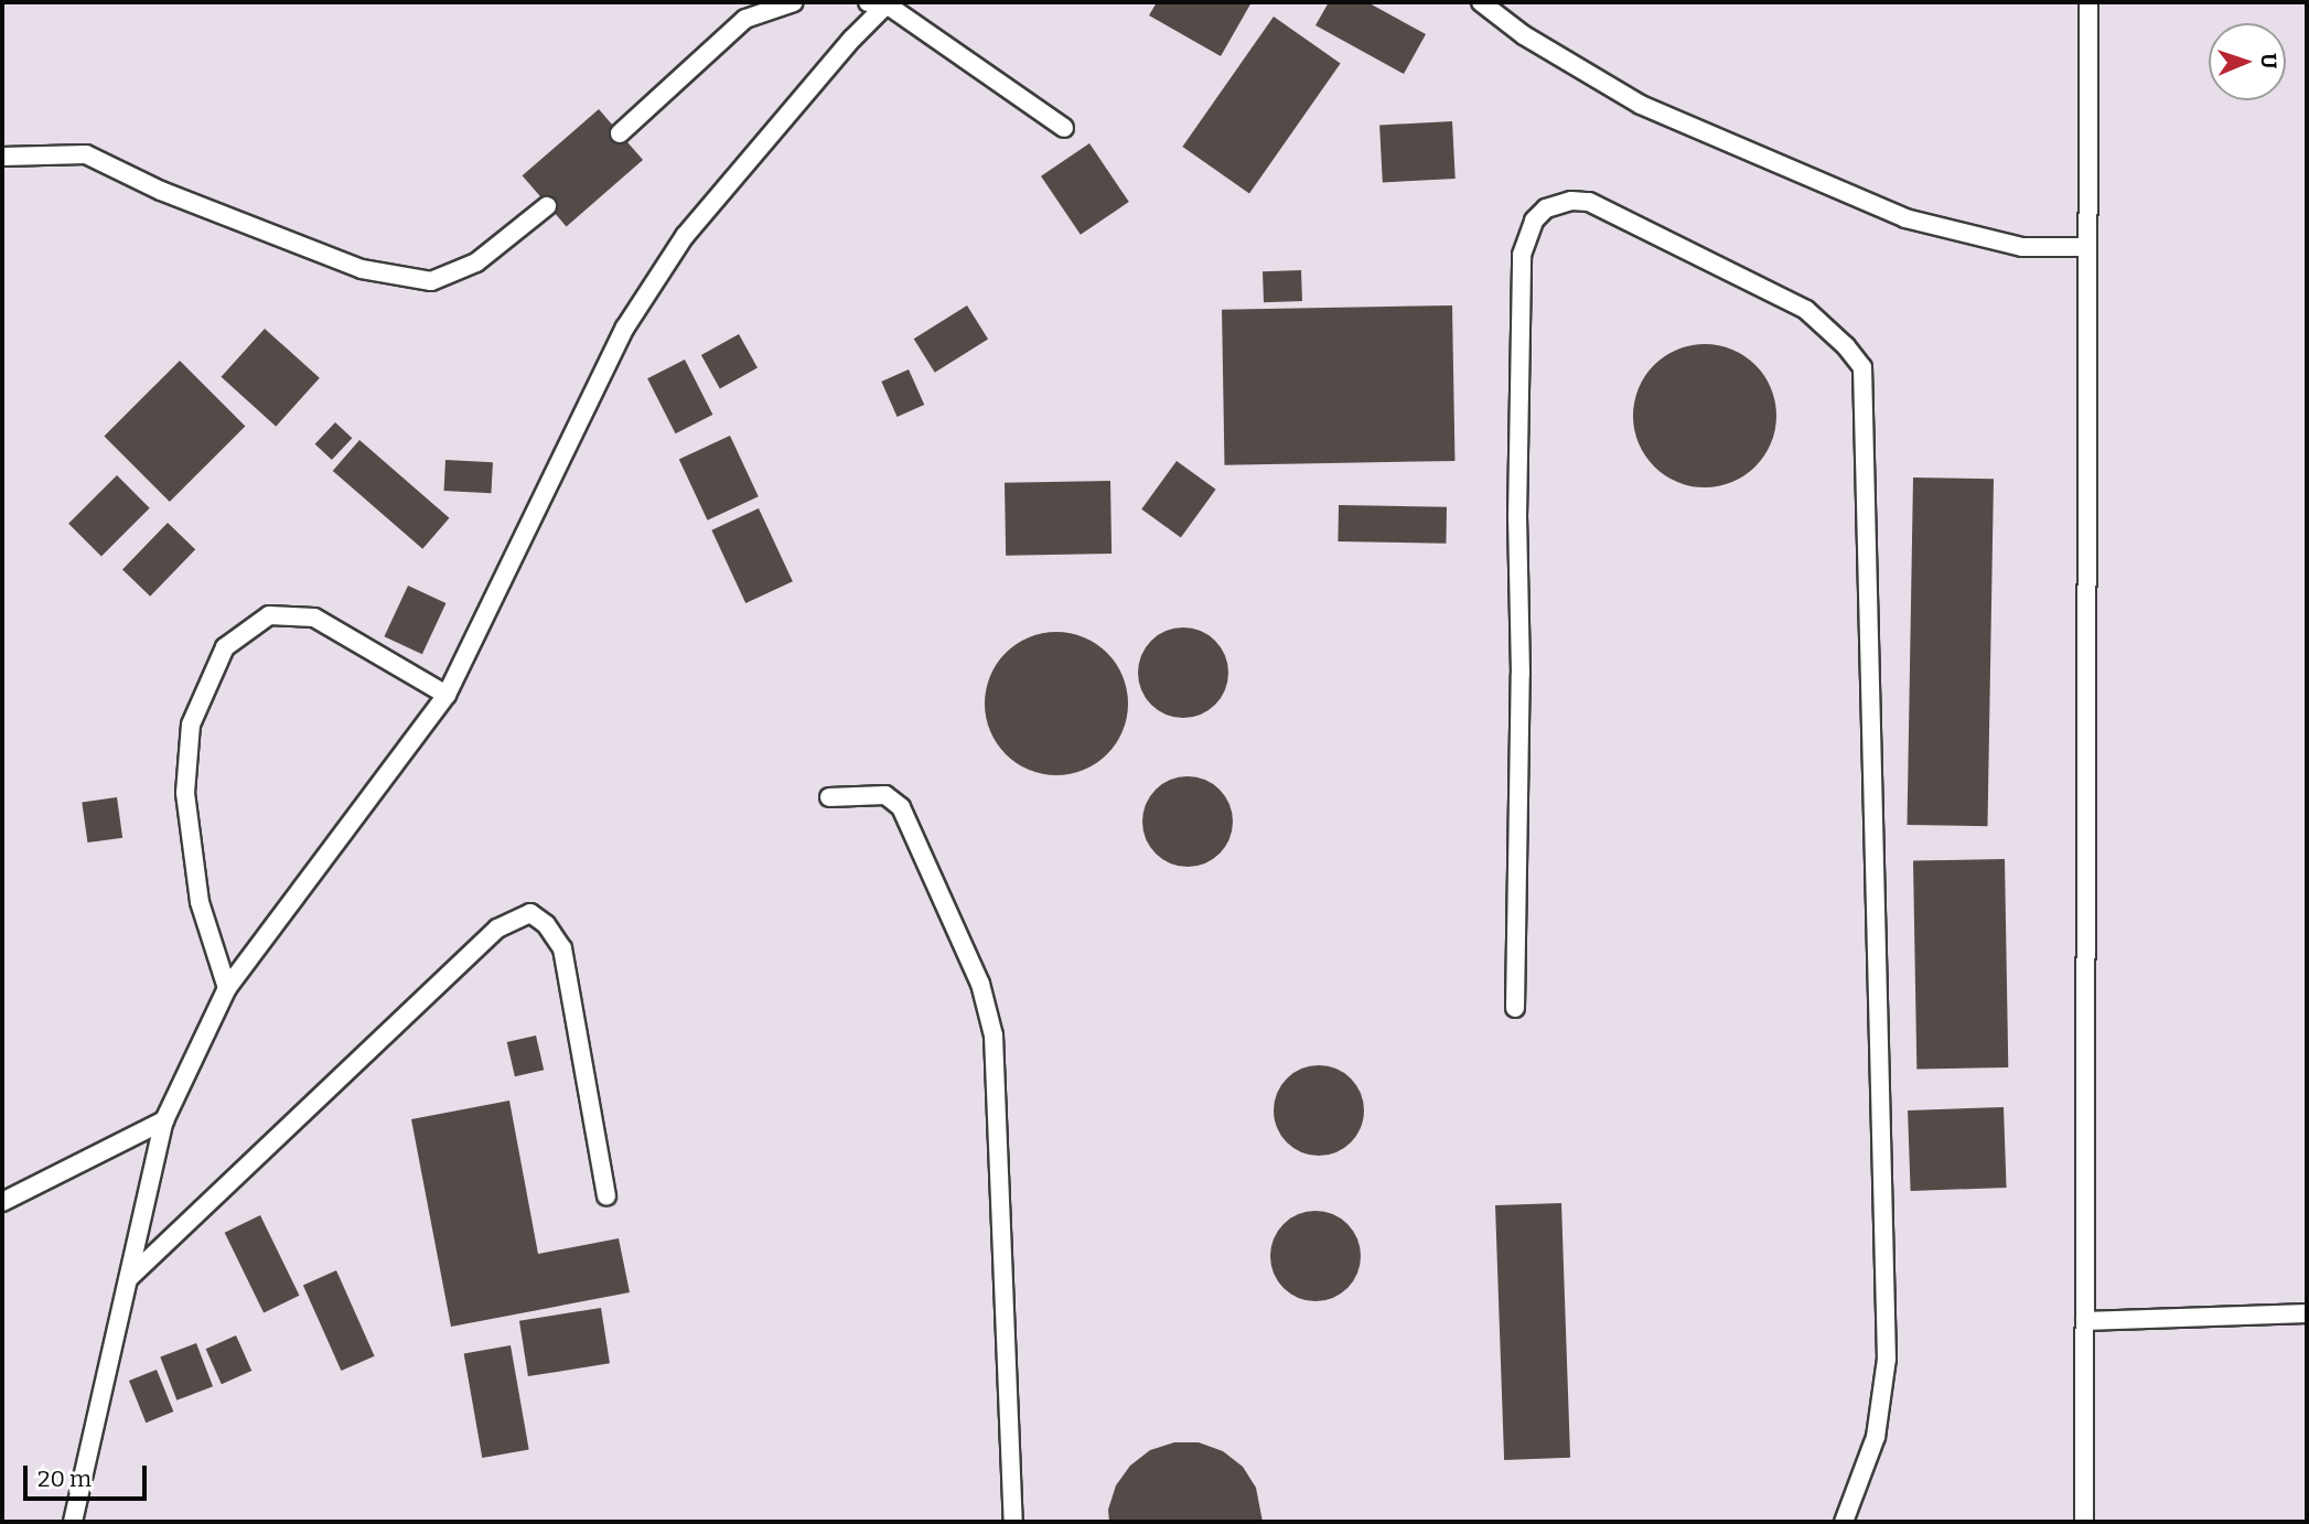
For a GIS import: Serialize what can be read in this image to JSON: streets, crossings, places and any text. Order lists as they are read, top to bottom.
{
  "scale_bar": "20 m",
  "north": "right"
}
